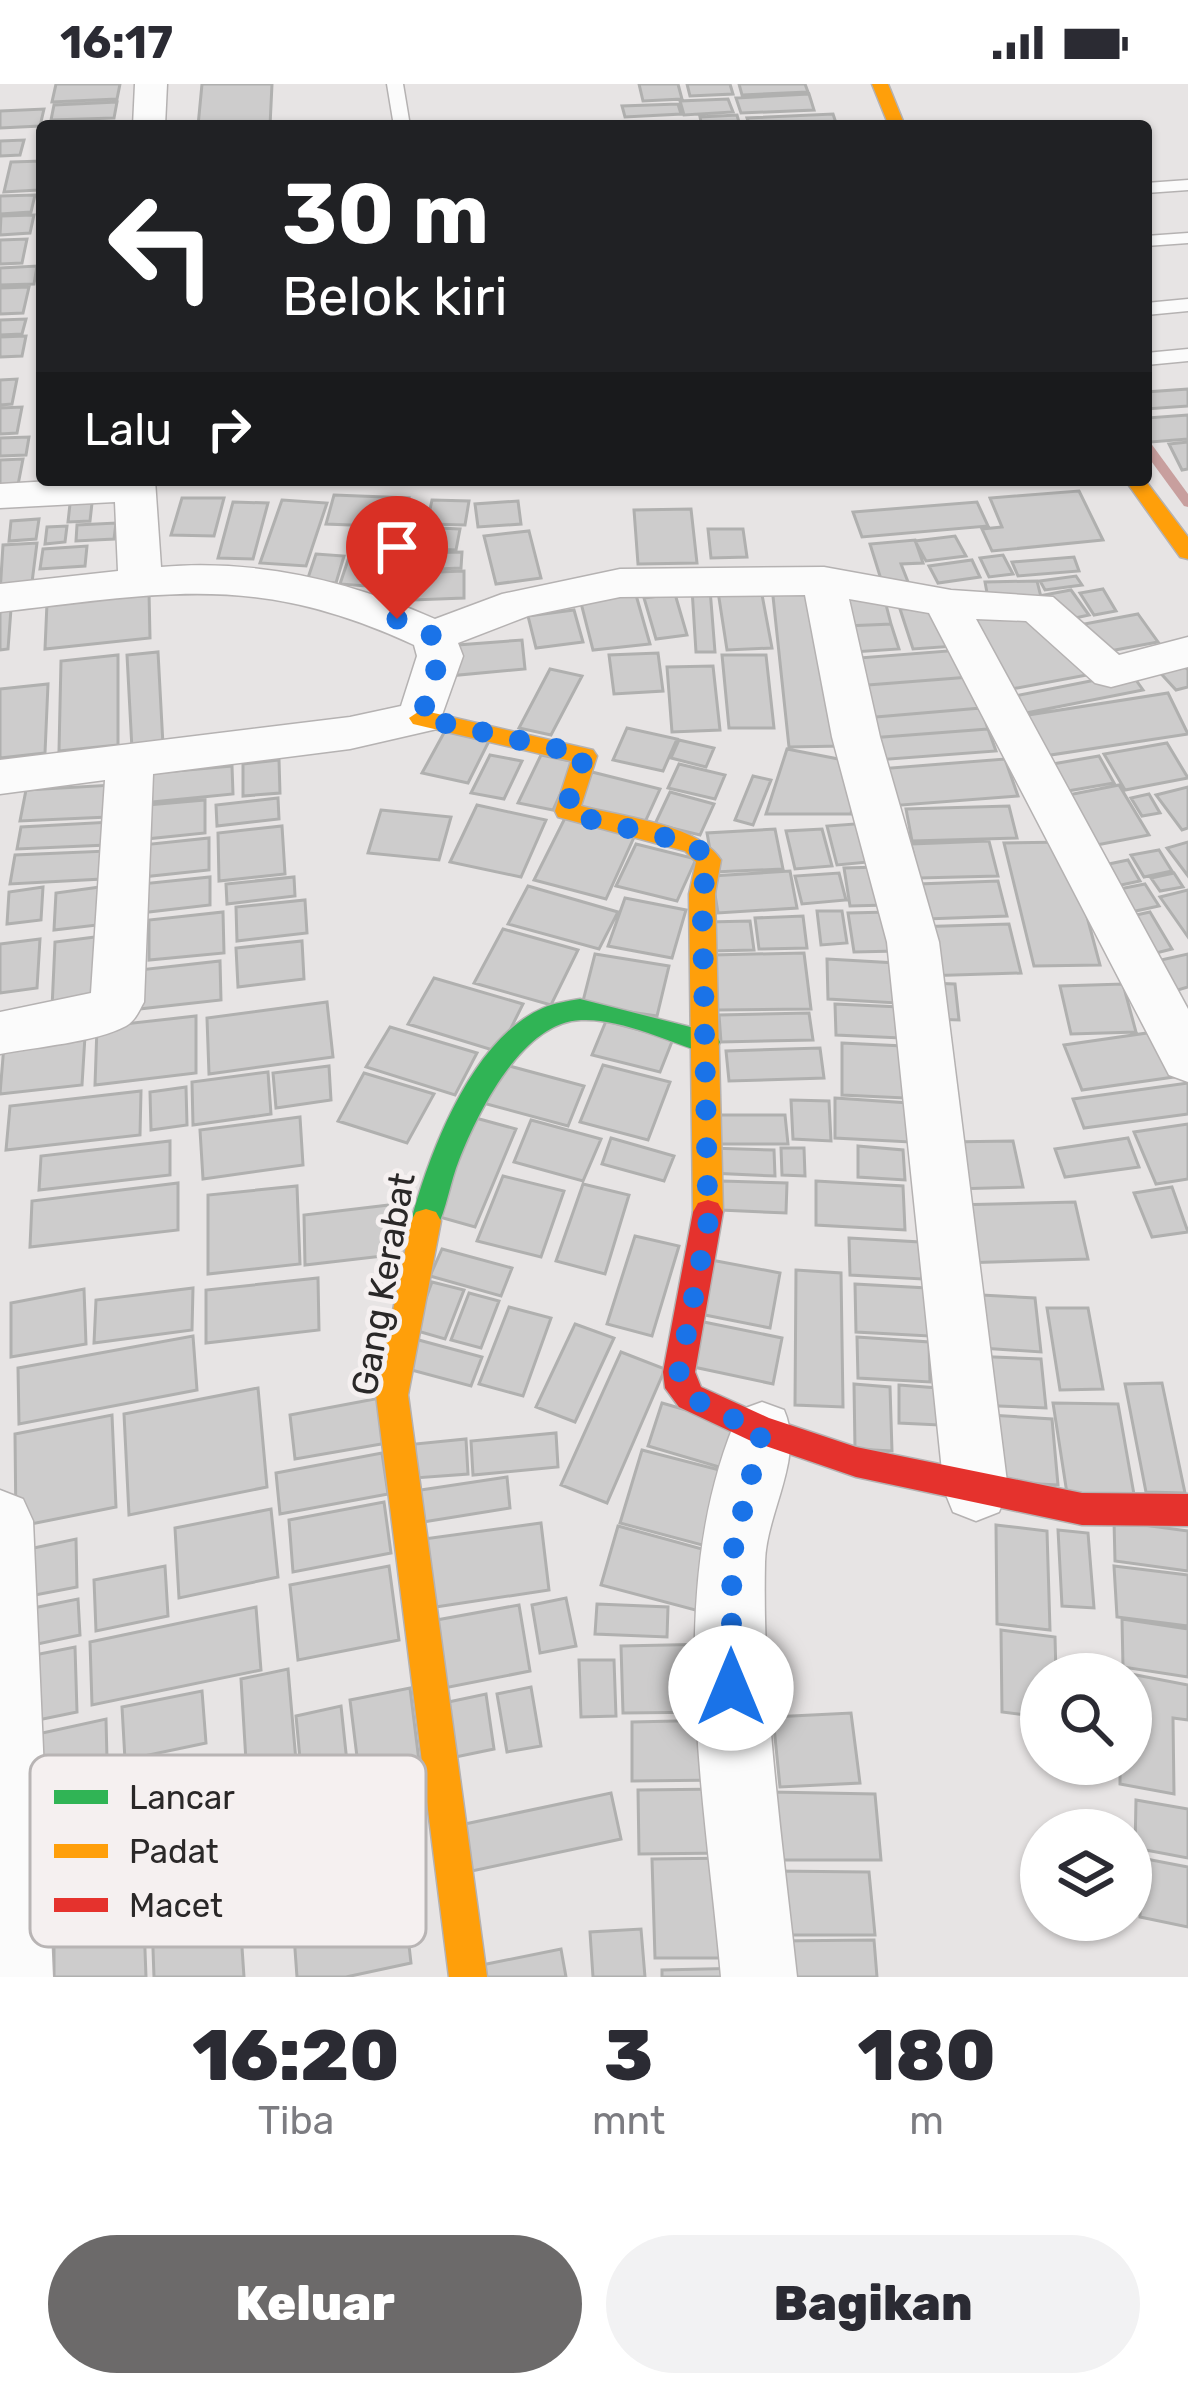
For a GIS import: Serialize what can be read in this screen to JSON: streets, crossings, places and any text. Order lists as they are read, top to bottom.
{
  "streets": {
    "street": ["Gang Kerabat"]
  },
  "legend": ["Lancar", "Padat", "Macet"],
  "page": {
    "status": "16:17",
    "turn": ["30 m", "Belok kiri"],
    "then": "Lalu",
    "eta": [
      "16:20",
      "Tiba",
      "3",
      "mnt",
      "180",
      "m"
    ],
    "buttons": ["Keluar", "Bagikan"]
  }
}
